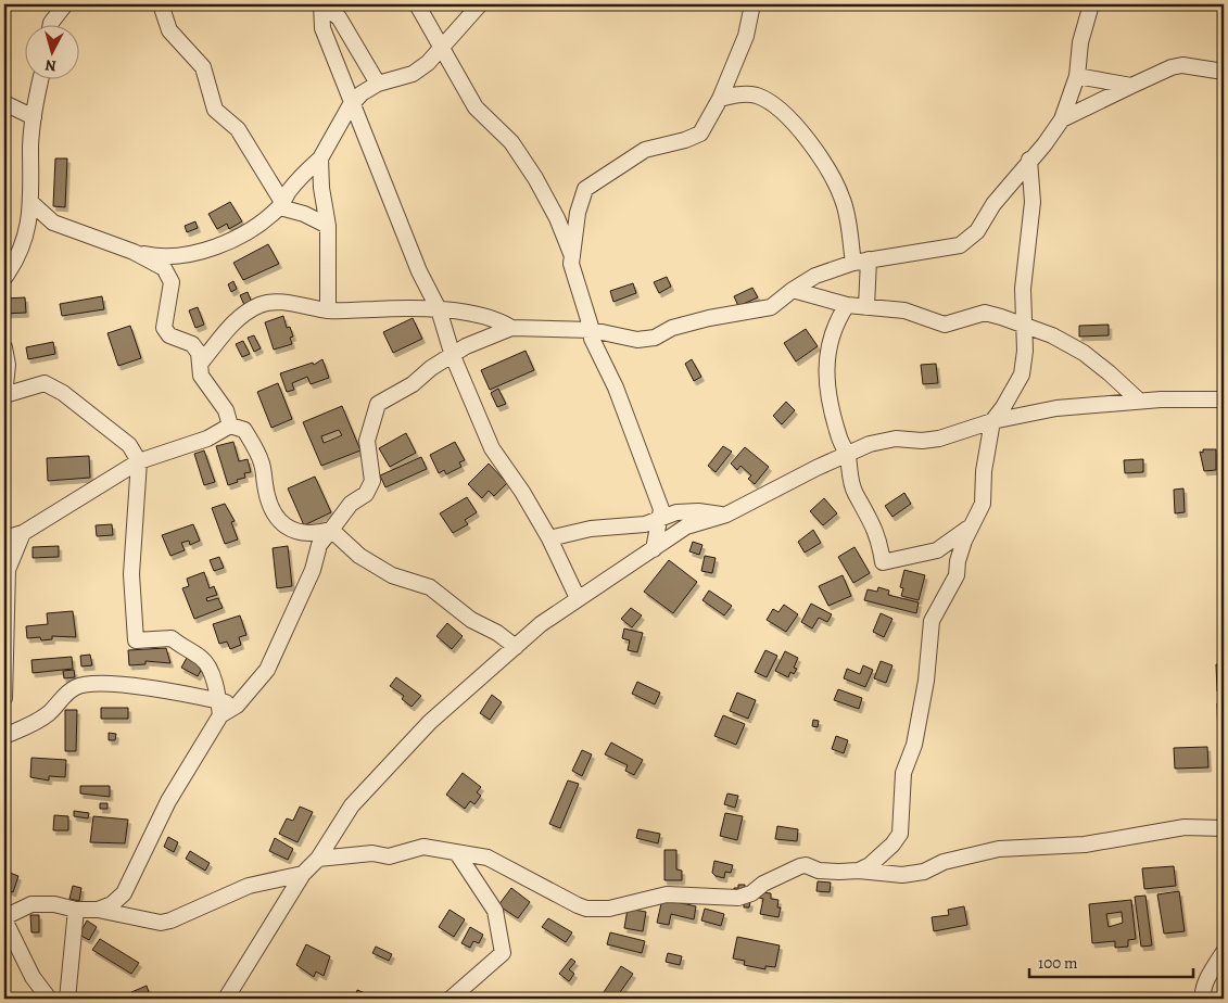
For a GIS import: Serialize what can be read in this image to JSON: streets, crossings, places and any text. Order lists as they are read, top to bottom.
{
  "scale_bar": "100 m",
  "north": "bottom"
}
